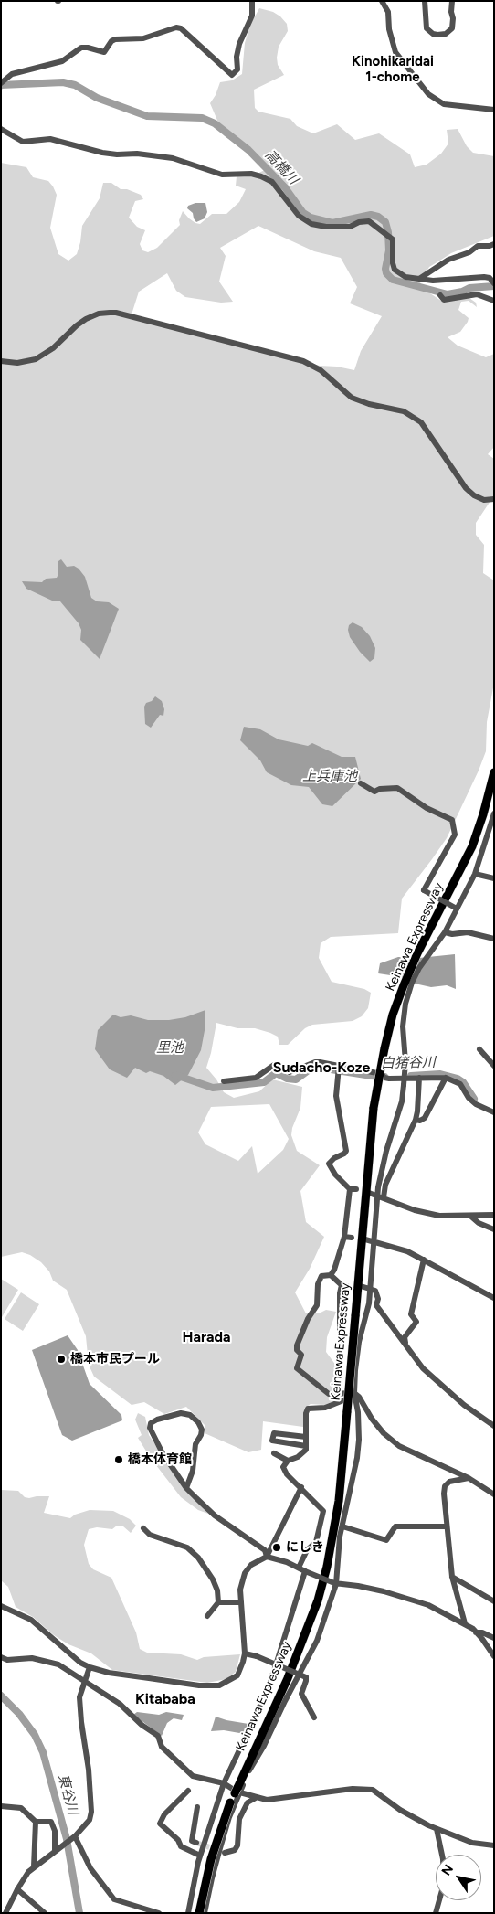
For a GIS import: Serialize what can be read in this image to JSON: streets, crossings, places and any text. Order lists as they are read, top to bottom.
{
  "streets": {
    "highway": ["Keinawa Expressway"]
  },
  "districts": [
    "Kinohikaridai 1-chome",
    "Sudacho-Koze",
    "Harada",
    "Kitababa"
  ],
  "water": [
    "高橋川",
    "上兵庫池",
    "里池",
    "白猪谷川",
    "東谷川"
  ],
  "places": ["橋本市民プール", "橋本体育館", "にしき"],
  "north": "top left"
}
